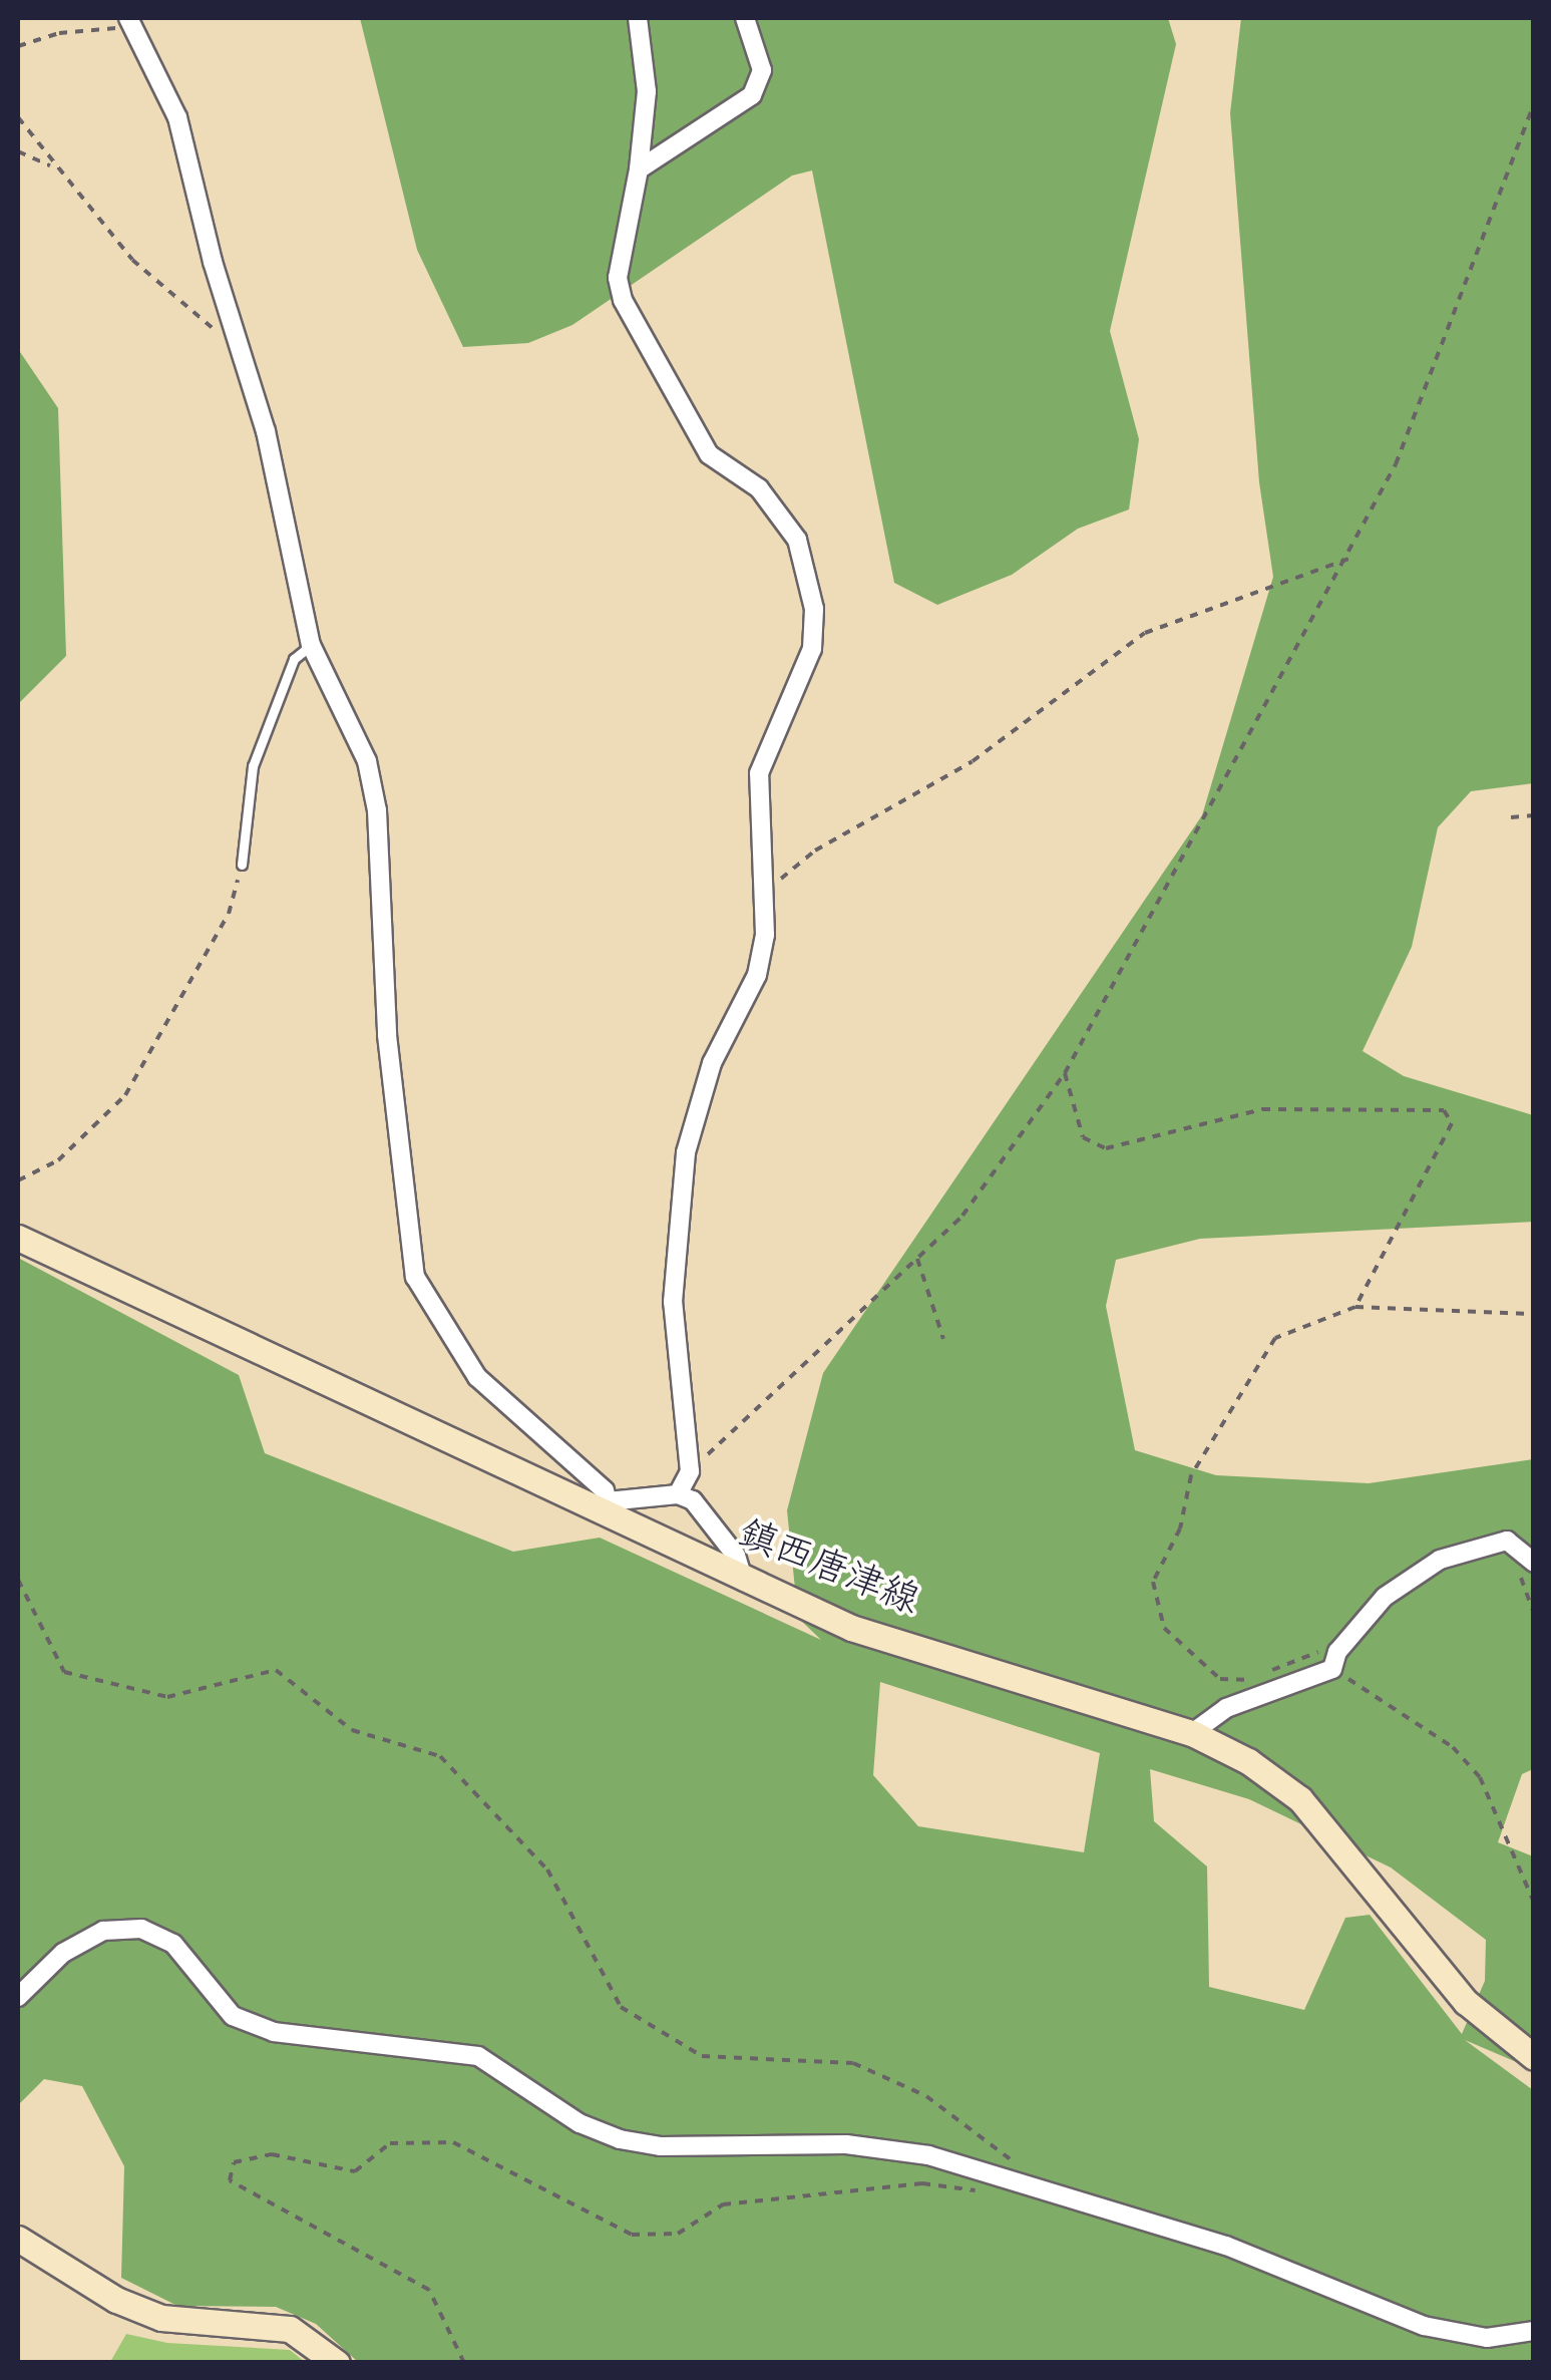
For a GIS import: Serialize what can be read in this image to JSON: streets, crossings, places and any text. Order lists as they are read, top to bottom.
{
  "streets": {
    "main road": ["鎮西唐津線"]
  }
}
